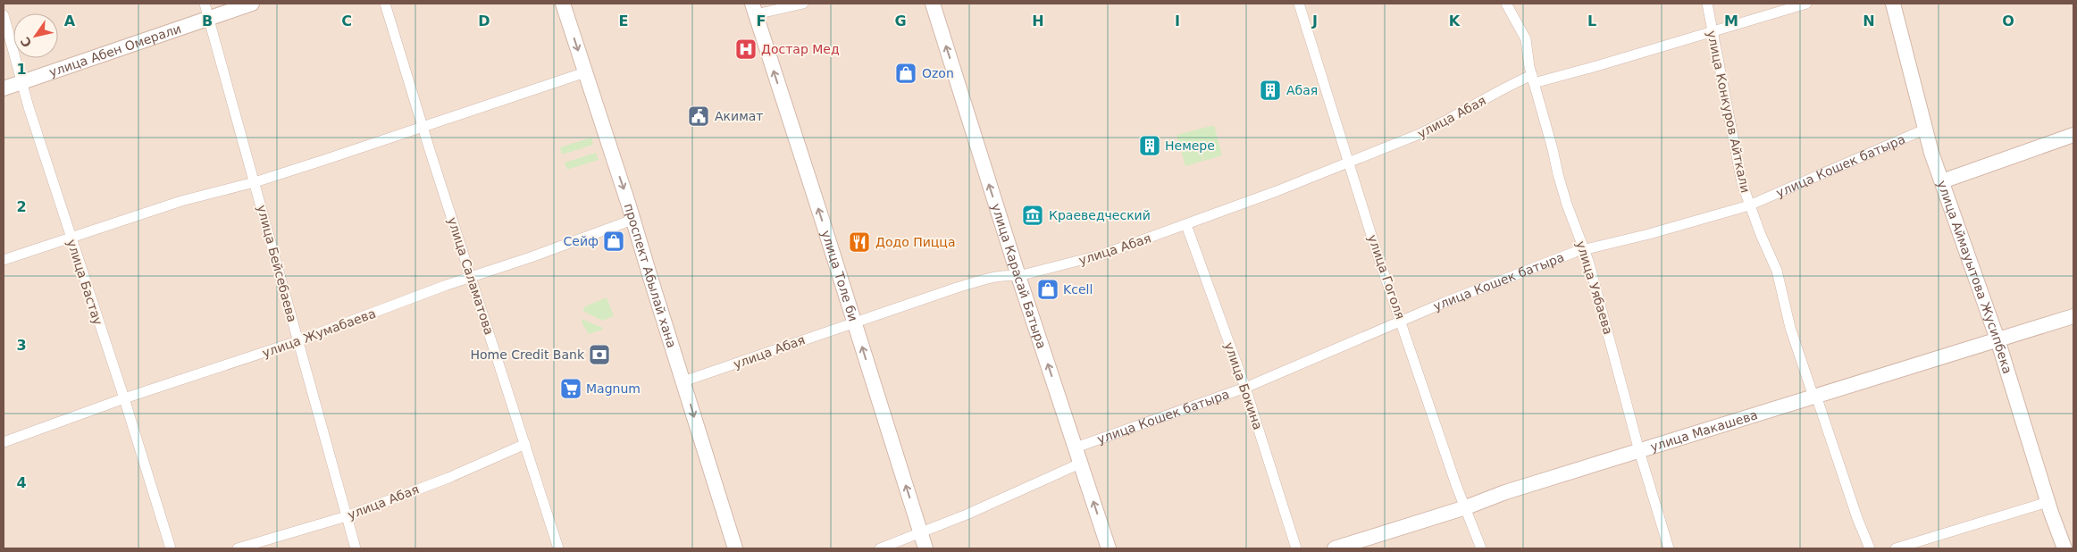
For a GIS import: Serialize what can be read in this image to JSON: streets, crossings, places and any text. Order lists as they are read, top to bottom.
{
  "streets": {
    "street": [
      "улица Абен Омерали",
      "улица Конкуров Айткали",
      "улица Абая",
      "улица Кошек батыра",
      "улица Бейсебаева",
      "проспект Абылай хана",
      "улица Саламатова",
      "улица Толе би",
      "улица Карасай Батыра",
      "улица Гоголя",
      "улица Аймауытова Жусипбека",
      "улица Бастау",
      "улица Уябаева",
      "улица Жумабаева",
      "улица Бокина",
      "улица Макашева"
    ]
  },
  "crossings": [
    ["улица Абен Омерали", "улица Бейсебаева"],
    ["улица Абен Омерали", "улица Бастау"],
    ["улица Конкуров Айткали", "улица Абая"],
    ["улица Конкуров Айткали", "улица Кошек батыра"],
    ["улица Конкуров Айткали", "улица Макашева"],
    ["улица Абая", "улица Бейсебаева"],
    ["улица Абая", "проспект Абылай хана"],
    ["улица Абая", "улица Саламатова"],
    ["улица Абая", "улица Толе би"],
    ["улица Абая", "улица Карасай Батыра"],
    ["улица Абая", "улица Гоголя"],
    ["улица Абая", "улица Уябаева"],
    ["улица Абая", "улица Бокина"],
    ["улица Кошек батыра", "улица Карасай Батыра"],
    ["улица Кошек батыра", "улица Гоголя"],
    ["улица Кошек батыра", "улица Аймауытова Жусипбека"],
    ["улица Кошек батыра", "улица Уябаева"],
    ["улица Кошек батыра", "улица Бокина"],
    ["улица Бейсебаева", "улица Жумабаева"],
    ["проспект Абылай хана", "улица Жумабаева"],
    ["улица Саламатова", "улица Жумабаева"],
    ["улица Гоголя", "улица Макашева"],
    ["улица Аймауытова Жусипбека", "улица Макашева"],
    ["улица Бастау", "улица Жумабаева"],
    ["улица Уябаева", "улица Макашева"]
  ],
  "one_way": ["проспект Абылай хана", "улица Толе би", "улица Карасай Батыра"],
  "places": {
    "hospital": ["Достар Мед"],
    "shop": ["Ozon", "Сейф", "Kcell"],
    "building": ["Абая", "Немере"],
    "public building": ["Акимат"],
    "museum": ["Краеведческий"],
    "restaurant": ["Додо Пицца"],
    "bank": ["Home Credit Bank"],
    "supermarket": ["Magnum"]
  },
  "north": "bottom left",
  "grid": {
    "columns": [
      "A",
      "B",
      "C",
      "D",
      "E",
      "F",
      "G",
      "H",
      "I",
      "J",
      "K",
      "L",
      "M",
      "N",
      "O"
    ],
    "rows": [
      "1",
      "2",
      "3",
      "4"
    ]
  }
}
